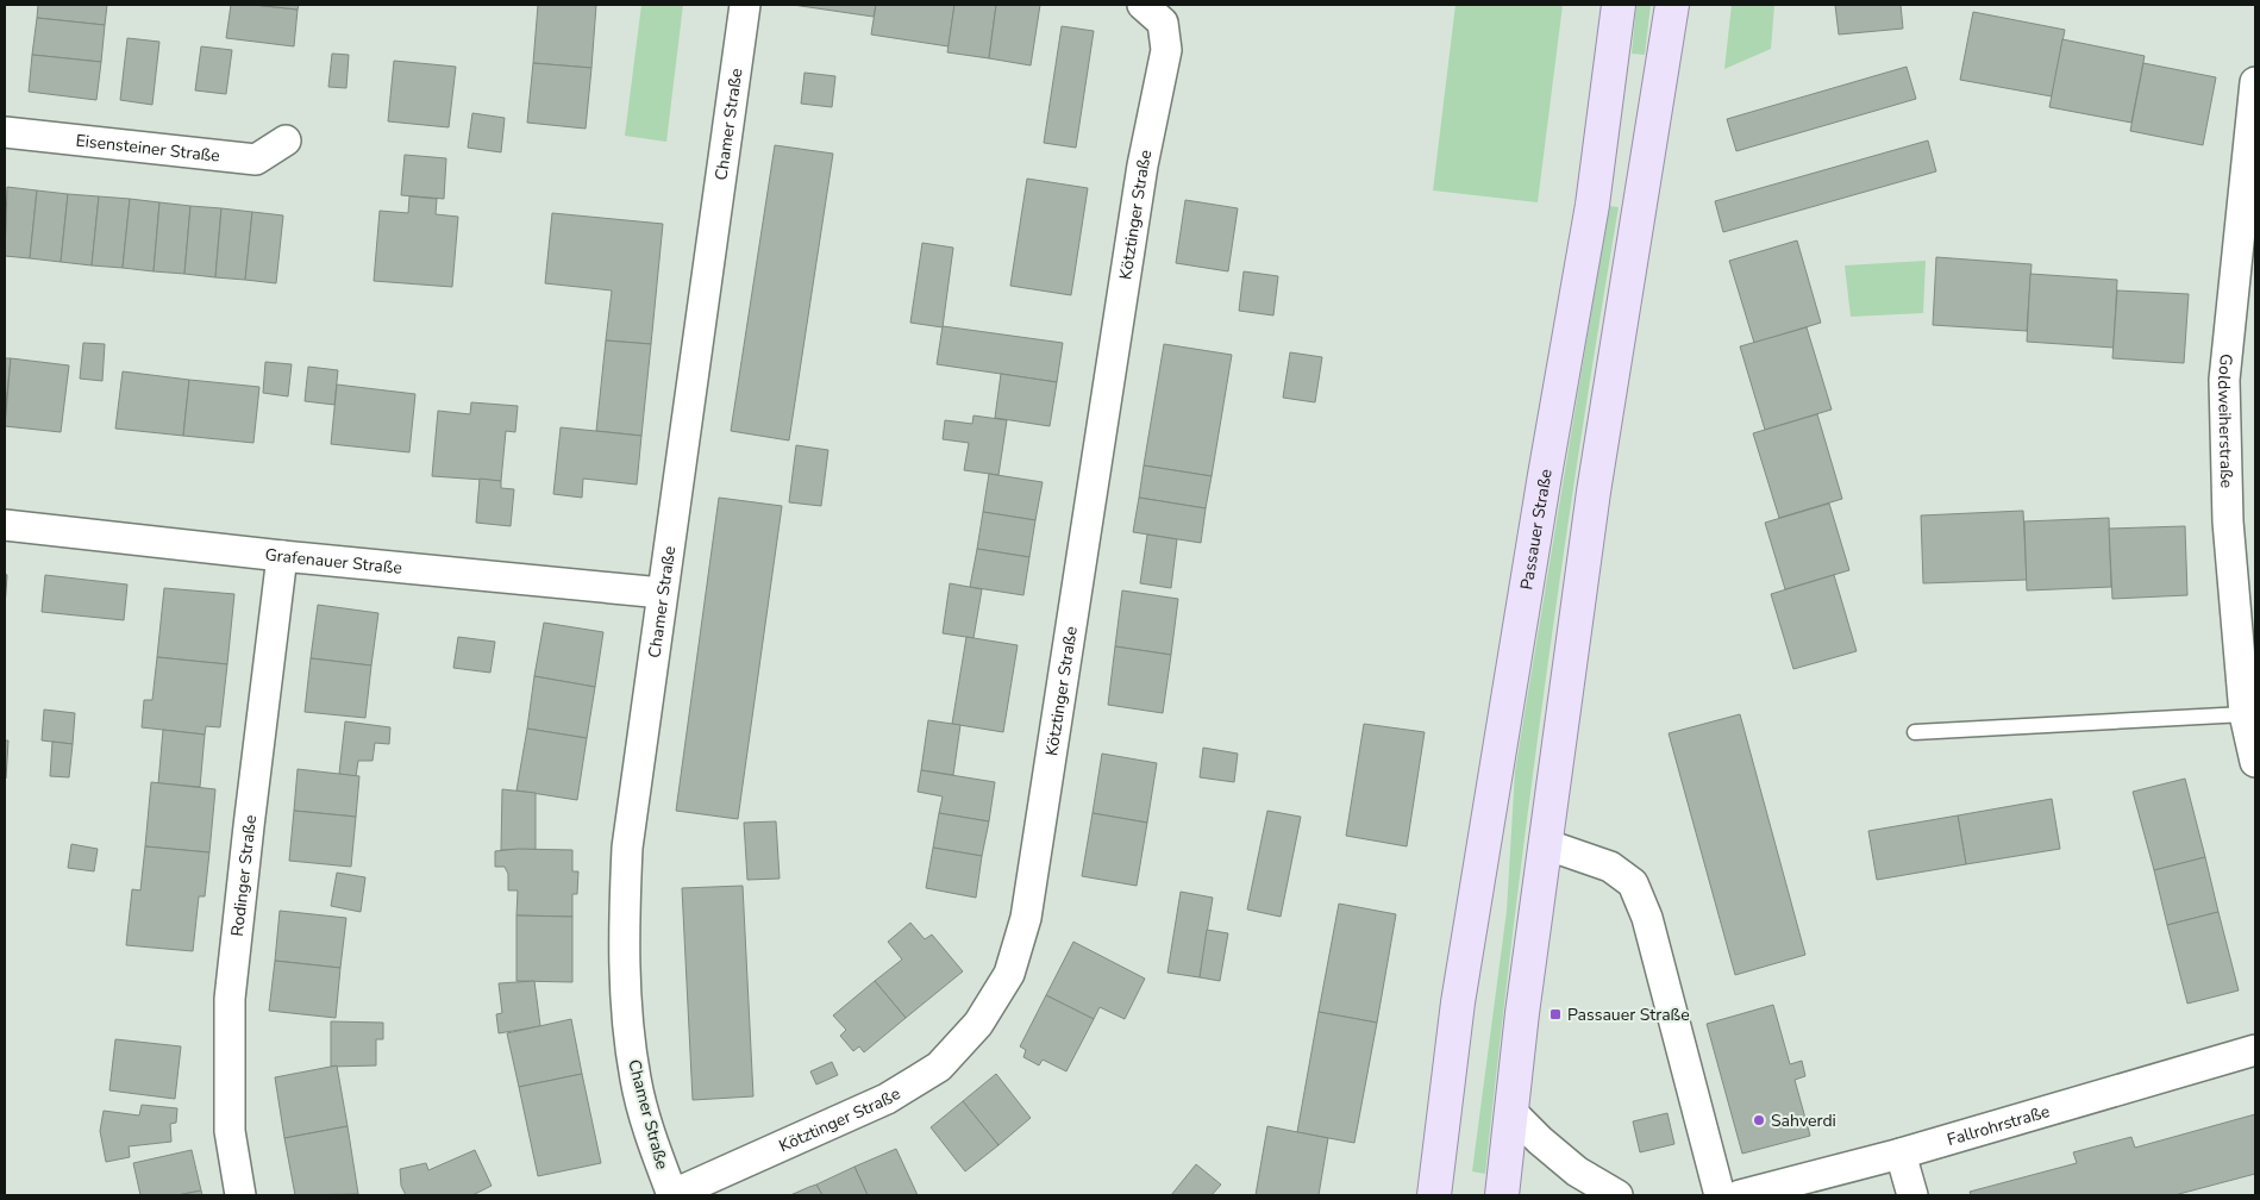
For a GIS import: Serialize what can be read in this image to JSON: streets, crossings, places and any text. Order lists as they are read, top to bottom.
{
  "streets": {
    "main road": ["Passauer Straße"],
    "street": [
      "Chamer Straße",
      "Eisensteiner Straße",
      "Kötztinger Straße",
      "Goldweiherstraße",
      "Grafenauer Straße",
      "Rodinger Straße",
      "Fallrohrstraße"
    ]
  },
  "crossings": [
    ["Chamer Straße", "Kötztinger Straße"],
    ["Chamer Straße", "Grafenauer Straße"],
    ["Grafenauer Straße", "Rodinger Straße"]
  ],
  "places": {
    "transit": ["Passauer Straße"],
    "other": ["Sahverdi"]
  }
}
